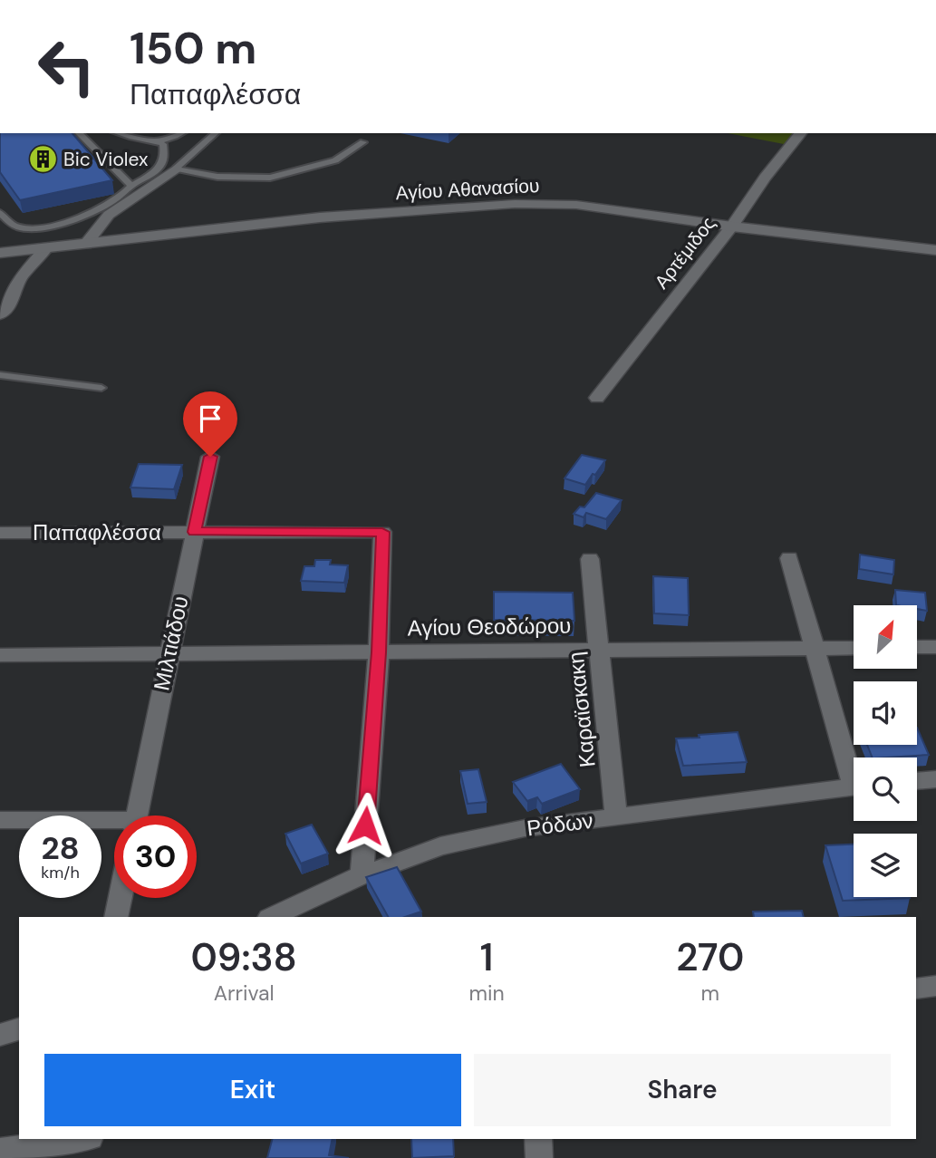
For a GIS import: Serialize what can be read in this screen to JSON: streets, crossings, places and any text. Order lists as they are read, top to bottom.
{
  "streets": {
    "street": [
      "Αγίου Αθανασίου",
      "Αρτέμιδος",
      "Παπαφλέσσα",
      "Αγίου Θεοδώρου",
      "Μιλτιάδου",
      "Καραϊσκακη",
      "Ρόδων"
    ]
  },
  "crossings": [
    ["Αγίου Αθανασίου", "Αρτέμιδος"],
    ["Παπαφλέσσα", "Αγίου Θεοδώρου"],
    ["Παπαφλέσσα", "Μιλτιάδου"],
    ["Παπαφλέσσα", "Ρόδων"],
    ["Αγίου Θεοδώρου", "Μιλτιάδου"],
    ["Αγίου Θεοδώρου", "Καραϊσκακη"],
    ["Καραϊσκακη", "Ρόδων"]
  ],
  "places": {
    "building": ["Bic Violex"]
  },
  "north": "top right",
  "page": {
    "turn": ["150 m", "Παπαφλέσσα"],
    "speed": "28 km/h",
    "limit": "30",
    "eta": [
      "09:38",
      "Arrival",
      "1",
      "min",
      "270",
      "m"
    ],
    "buttons": ["Exit", "Share"]
  }
}
